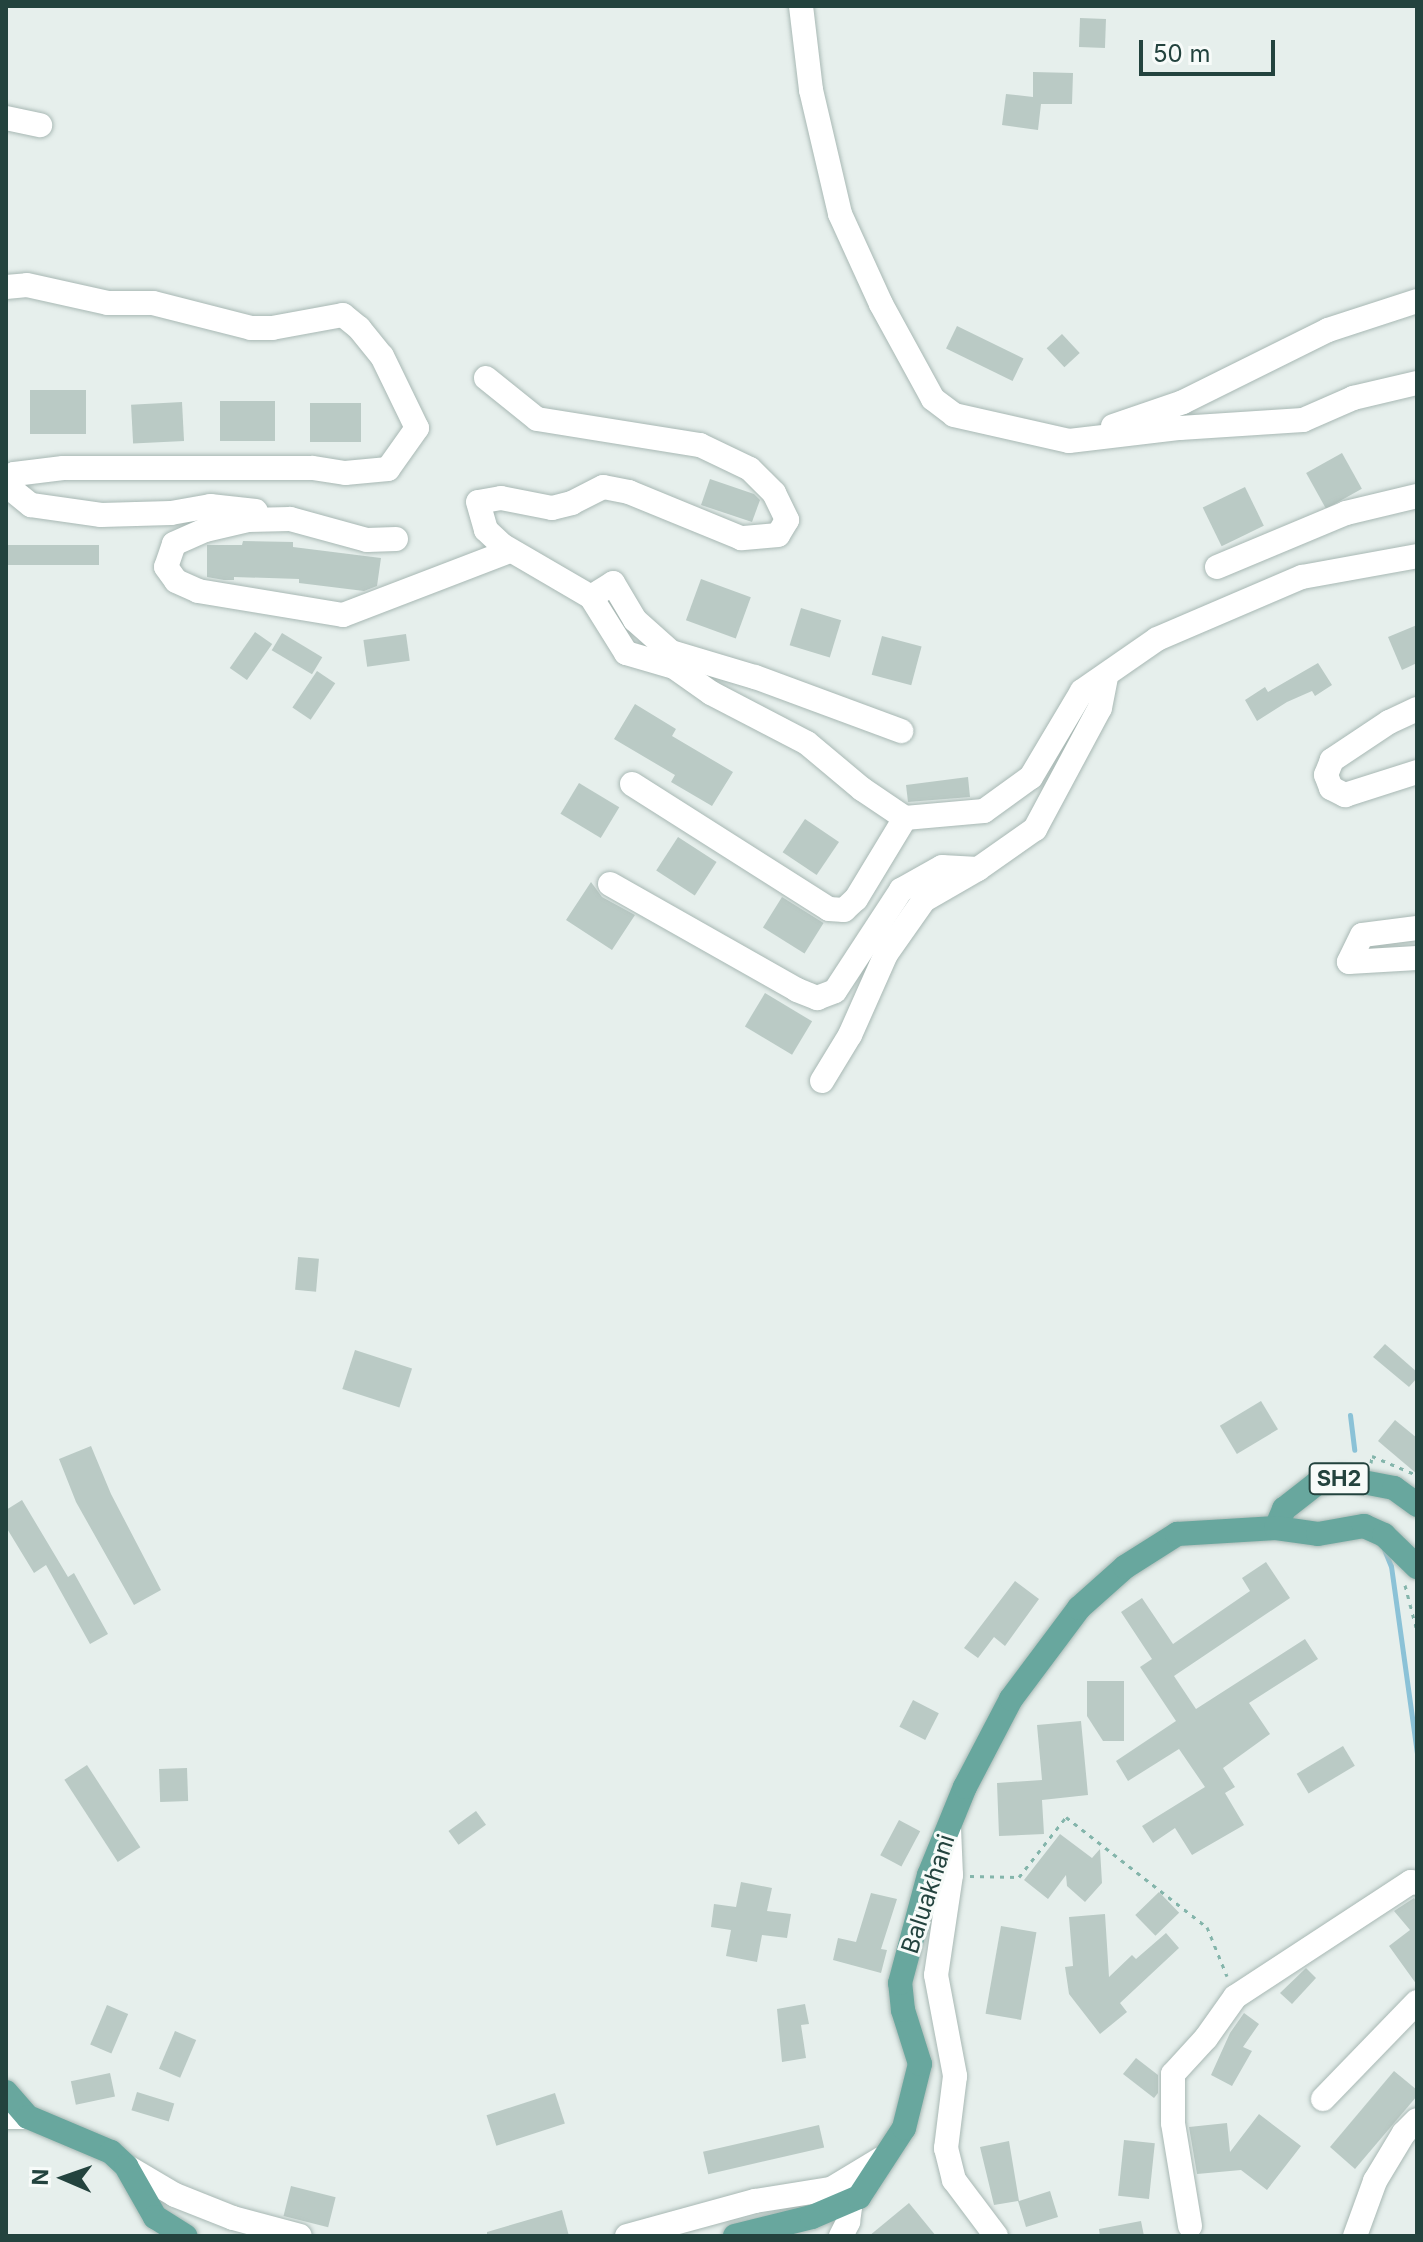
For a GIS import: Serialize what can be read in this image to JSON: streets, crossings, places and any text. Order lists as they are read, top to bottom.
{
  "streets": {
    "main road": ["SH2", "Baluakhani"]
  },
  "crossings": [
    ["SH2", "Baluakhani"]
  ],
  "scale_bar": "50 m",
  "north": "left"
}
